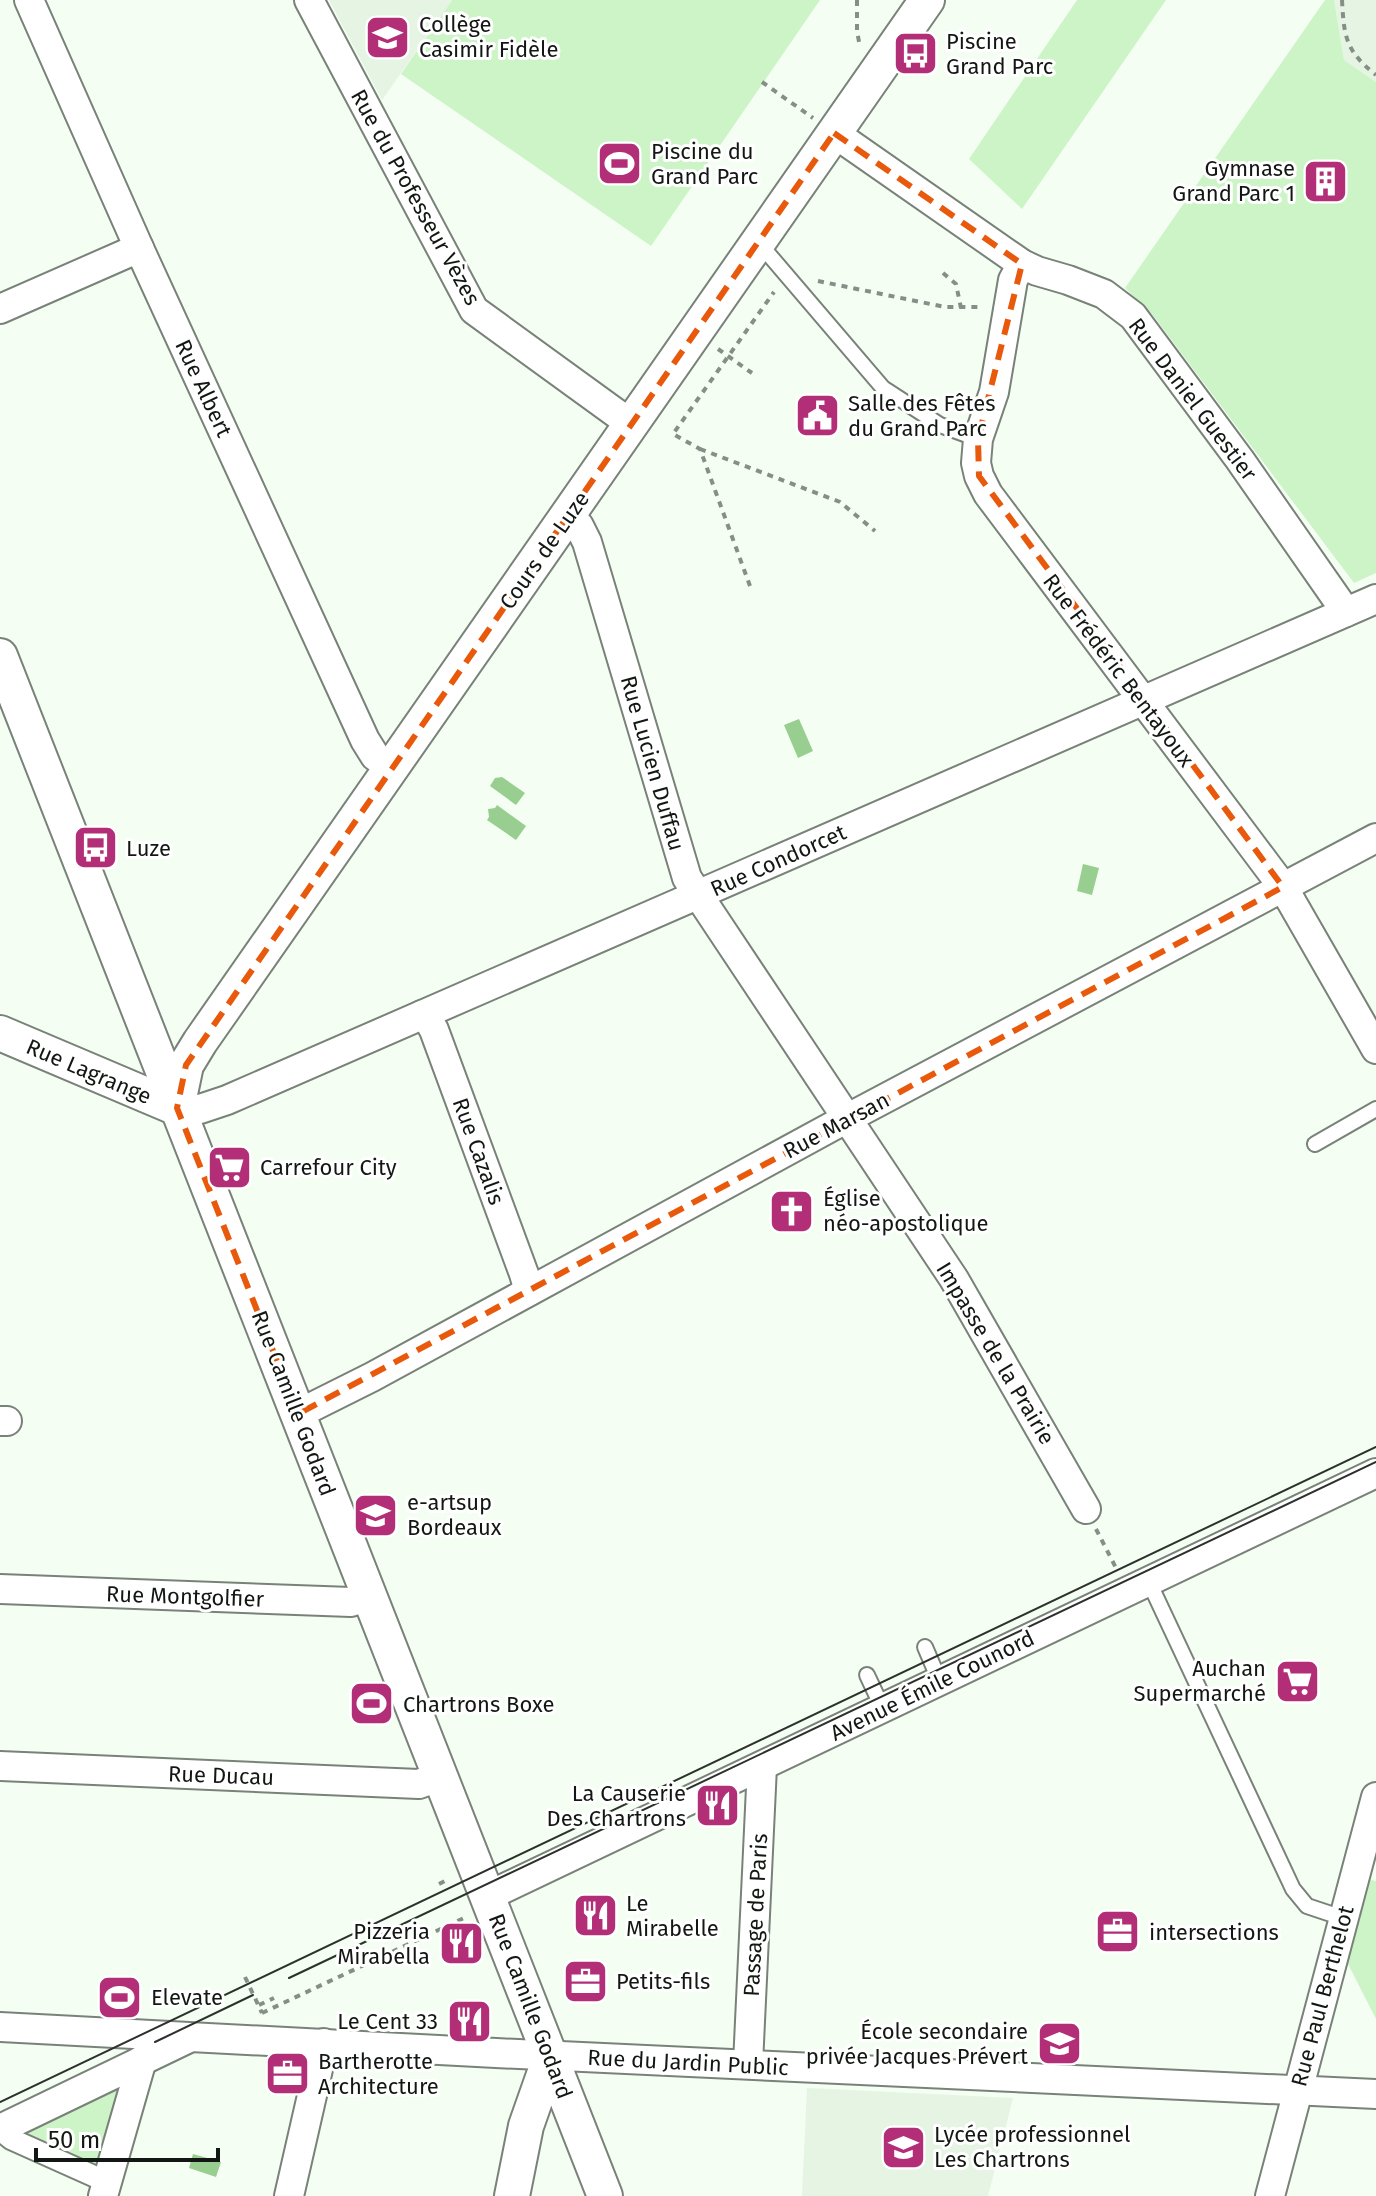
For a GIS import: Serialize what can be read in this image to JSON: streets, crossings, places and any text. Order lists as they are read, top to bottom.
{
  "streets": {
    "street": [
      "Rue du Professeur Vèzes",
      "Rue Albert",
      "Rue Daniel Guestier",
      "Cours de Luze",
      "Rue Frédéric Bentayoux",
      "Rue Lucien Duffau",
      "Rue Condorcet",
      "Rue Lagrange",
      "Rue Marsan",
      "Rue Cazalis",
      "Impasse de la Prairie",
      "Rue Camille Godard",
      "Rue Montgolfier",
      "Avenue Émile Counord",
      "Rue Ducau",
      "Passage de Paris",
      "Rue Paul Berthelot",
      "Rue du Jardin Public"
    ]
  },
  "crossings": [
    ["Rue du Professeur Vèzes", "Cours de Luze"],
    ["Rue Albert", "Cours de Luze"],
    ["Rue Daniel Guestier", "Cours de Luze"],
    ["Rue Daniel Guestier", "Rue Frédéric Bentayoux"],
    ["Rue Daniel Guestier", "Rue Condorcet"],
    ["Cours de Luze", "Rue Lucien Duffau"],
    ["Cours de Luze", "Rue Condorcet"],
    ["Cours de Luze", "Rue Lagrange"],
    ["Cours de Luze", "Rue Camille Godard"],
    ["Rue Frédéric Bentayoux", "Rue Condorcet"],
    ["Rue Frédéric Bentayoux", "Rue Marsan"],
    ["Rue Lucien Duffau", "Rue Condorcet"],
    ["Rue Lucien Duffau", "Rue Marsan"],
    ["Rue Lucien Duffau", "Impasse de la Prairie"],
    ["Rue Condorcet", "Rue Lagrange"],
    ["Rue Condorcet", "Rue Cazalis"],
    ["Rue Condorcet", "Rue Camille Godard"],
    ["Rue Lagrange", "Rue Camille Godard"],
    ["Rue Marsan", "Rue Cazalis"],
    ["Rue Marsan", "Impasse de la Prairie"],
    ["Rue Marsan", "Rue Camille Godard"],
    ["Rue Camille Godard", "Rue Montgolfier"],
    ["Rue Camille Godard", "Avenue Émile Counord"],
    ["Rue Camille Godard", "Rue Ducau"],
    ["Rue Camille Godard", "Rue du Jardin Public"],
    ["Avenue Émile Counord", "Passage de Paris"],
    ["Passage de Paris", "Rue du Jardin Public"],
    ["Rue Paul Berthelot", "Rue du Jardin Public"]
  ],
  "places": {
    "school or university": [
      "Collège Casimir Fidèle",
      "e-artsup Bordeaux",
      "École secondaire privée Jacques Prévert",
      "Lycée professionnel Les Chartrons"
    ],
    "bus stop": ["Piscine Grand Parc", "Luze"],
    "sports": ["Piscine du Grand Parc", "Chartrons Boxe", "Elevate"],
    "building": ["Gymnase Grand Parc 1"],
    "public building": ["Salle des Fêtes du Grand Parc"],
    "supermarket": ["Carrefour City", "Auchan Supermarché"],
    "church": ["Église néo-apostolique"],
    "restaurant": [
      "La Causerie Des Chartrons",
      "Le Mirabelle",
      "Pizzeria Mirabella",
      "Le Cent 33"
    ],
    "office": ["intersections", "Petits-fils", "Bartherotte Architecture"]
  },
  "scale_bar": "50 m"
}
